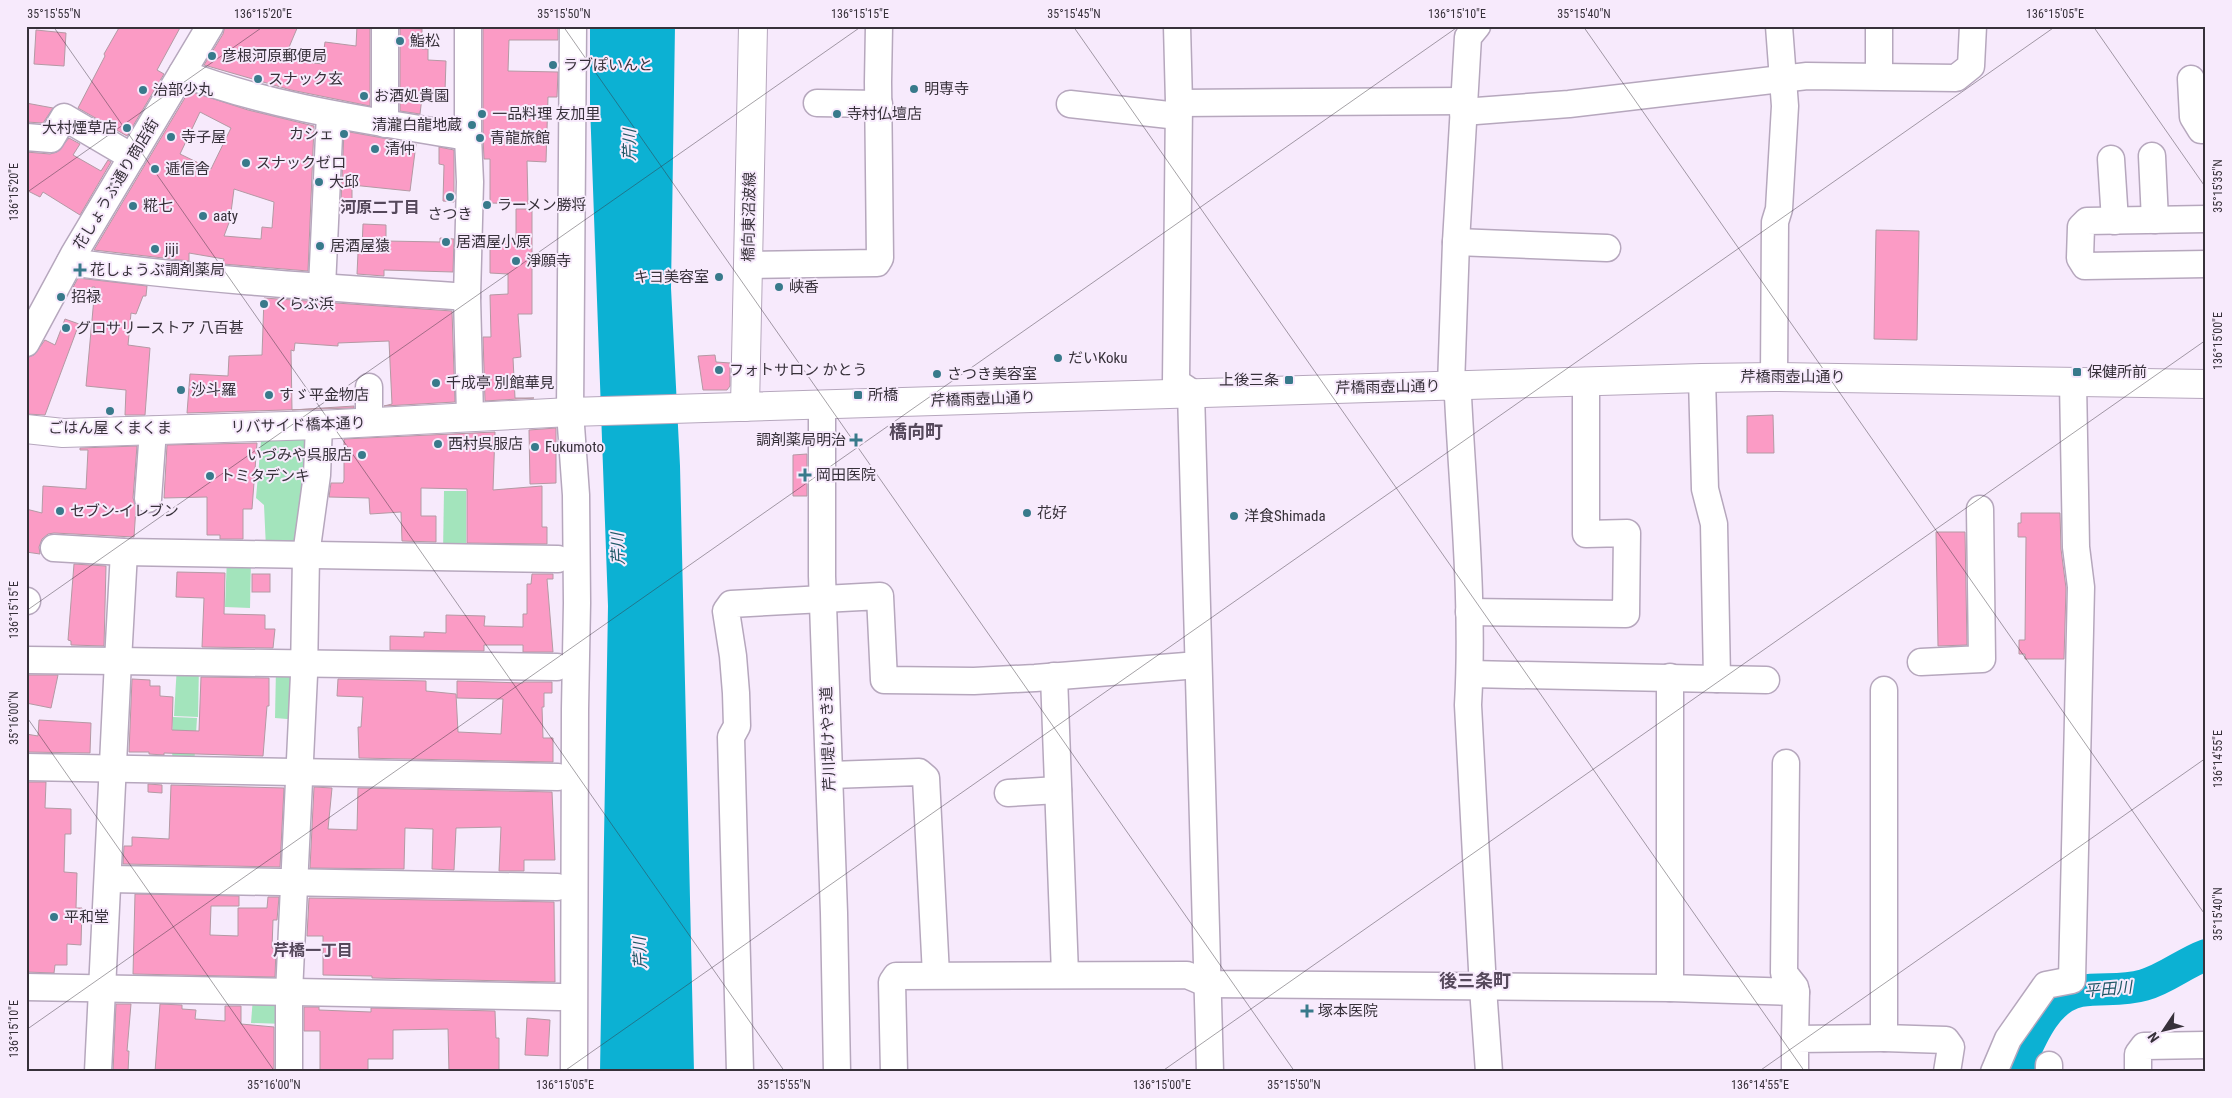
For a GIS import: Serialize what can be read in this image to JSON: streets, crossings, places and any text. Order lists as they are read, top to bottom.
{
  "streets": {
    "main road": ["橋向東沼波線", "芹橋雨壺山通り", "リバサイド橋本通り"],
    "street": ["花しょうぶ通り商店街", "芹川堤けやき道"]
  },
  "crossings": [
    ["橋向東沼波線", "芹橋雨壺山通り"],
    ["芹橋雨壺山通り", "リバサイド橋本通り"],
    ["芹橋雨壺山通り", "芹川堤けやき道"]
  ],
  "districts": [
    "河原二丁目",
    "橋向町",
    "芹橋一丁目",
    "後三条町"
  ],
  "water": ["芹川", "平田川"],
  "places": {
    "other": [
      "鮨松",
      "彦根河原郵便局",
      "ラブぽいんと",
      "スナック玄",
      "明専寺",
      "治部少丸",
      "お酒処貴園",
      "一品料理 友加里",
      "寺村仏壇店",
      "清瀧白龍地蔵",
      "大村煙草店",
      "カシェ",
      "寺子屋",
      "青龍旅館",
      "清仲",
      "スナックゼロ",
      "逓信舎",
      "大邱",
      "さつき",
      "ラーメン勝将",
      "糀七",
      "aaty",
      "居酒屋小原",
      "居酒屋猿",
      "jiji",
      "淨願寺",
      "キヨ美容室",
      "峡香",
      "招禄",
      "くらぶ浜",
      "グロサリーストア 八百甚",
      "だいKoku",
      "フォトサロン かとう",
      "さつき美容室",
      "千成亭 別館華見",
      "沙斗羅",
      "すゞ平金物店",
      "ごはん屋 くまくま",
      "西村呉服店",
      "Fukumoto",
      "いづみや呉服店",
      "トミタデンキ",
      "セブン-イレブン",
      "花好",
      "洋食Shimada",
      "平和堂"
    ],
    "health": [
      "花しょうぶ調剤薬局",
      "調剤薬局明治",
      "岡田医院",
      "塚本医院"
    ],
    "transit": ["保健所前", "上後三条", "所橋"]
  },
  "north": "bottom left",
  "coordinates": [
    "35°15'55\"N",
    "136°15'20\"E",
    "35°15'50\"N",
    "136°15'15\"E",
    "35°15'45\"N",
    "136°15'10\"E",
    "35°15'40\"N",
    "136°15'05\"E",
    "35°15'35\"N",
    "136°15'00\"E",
    "35°16'00\"N",
    "136°14'55\"E"
  ]
}
